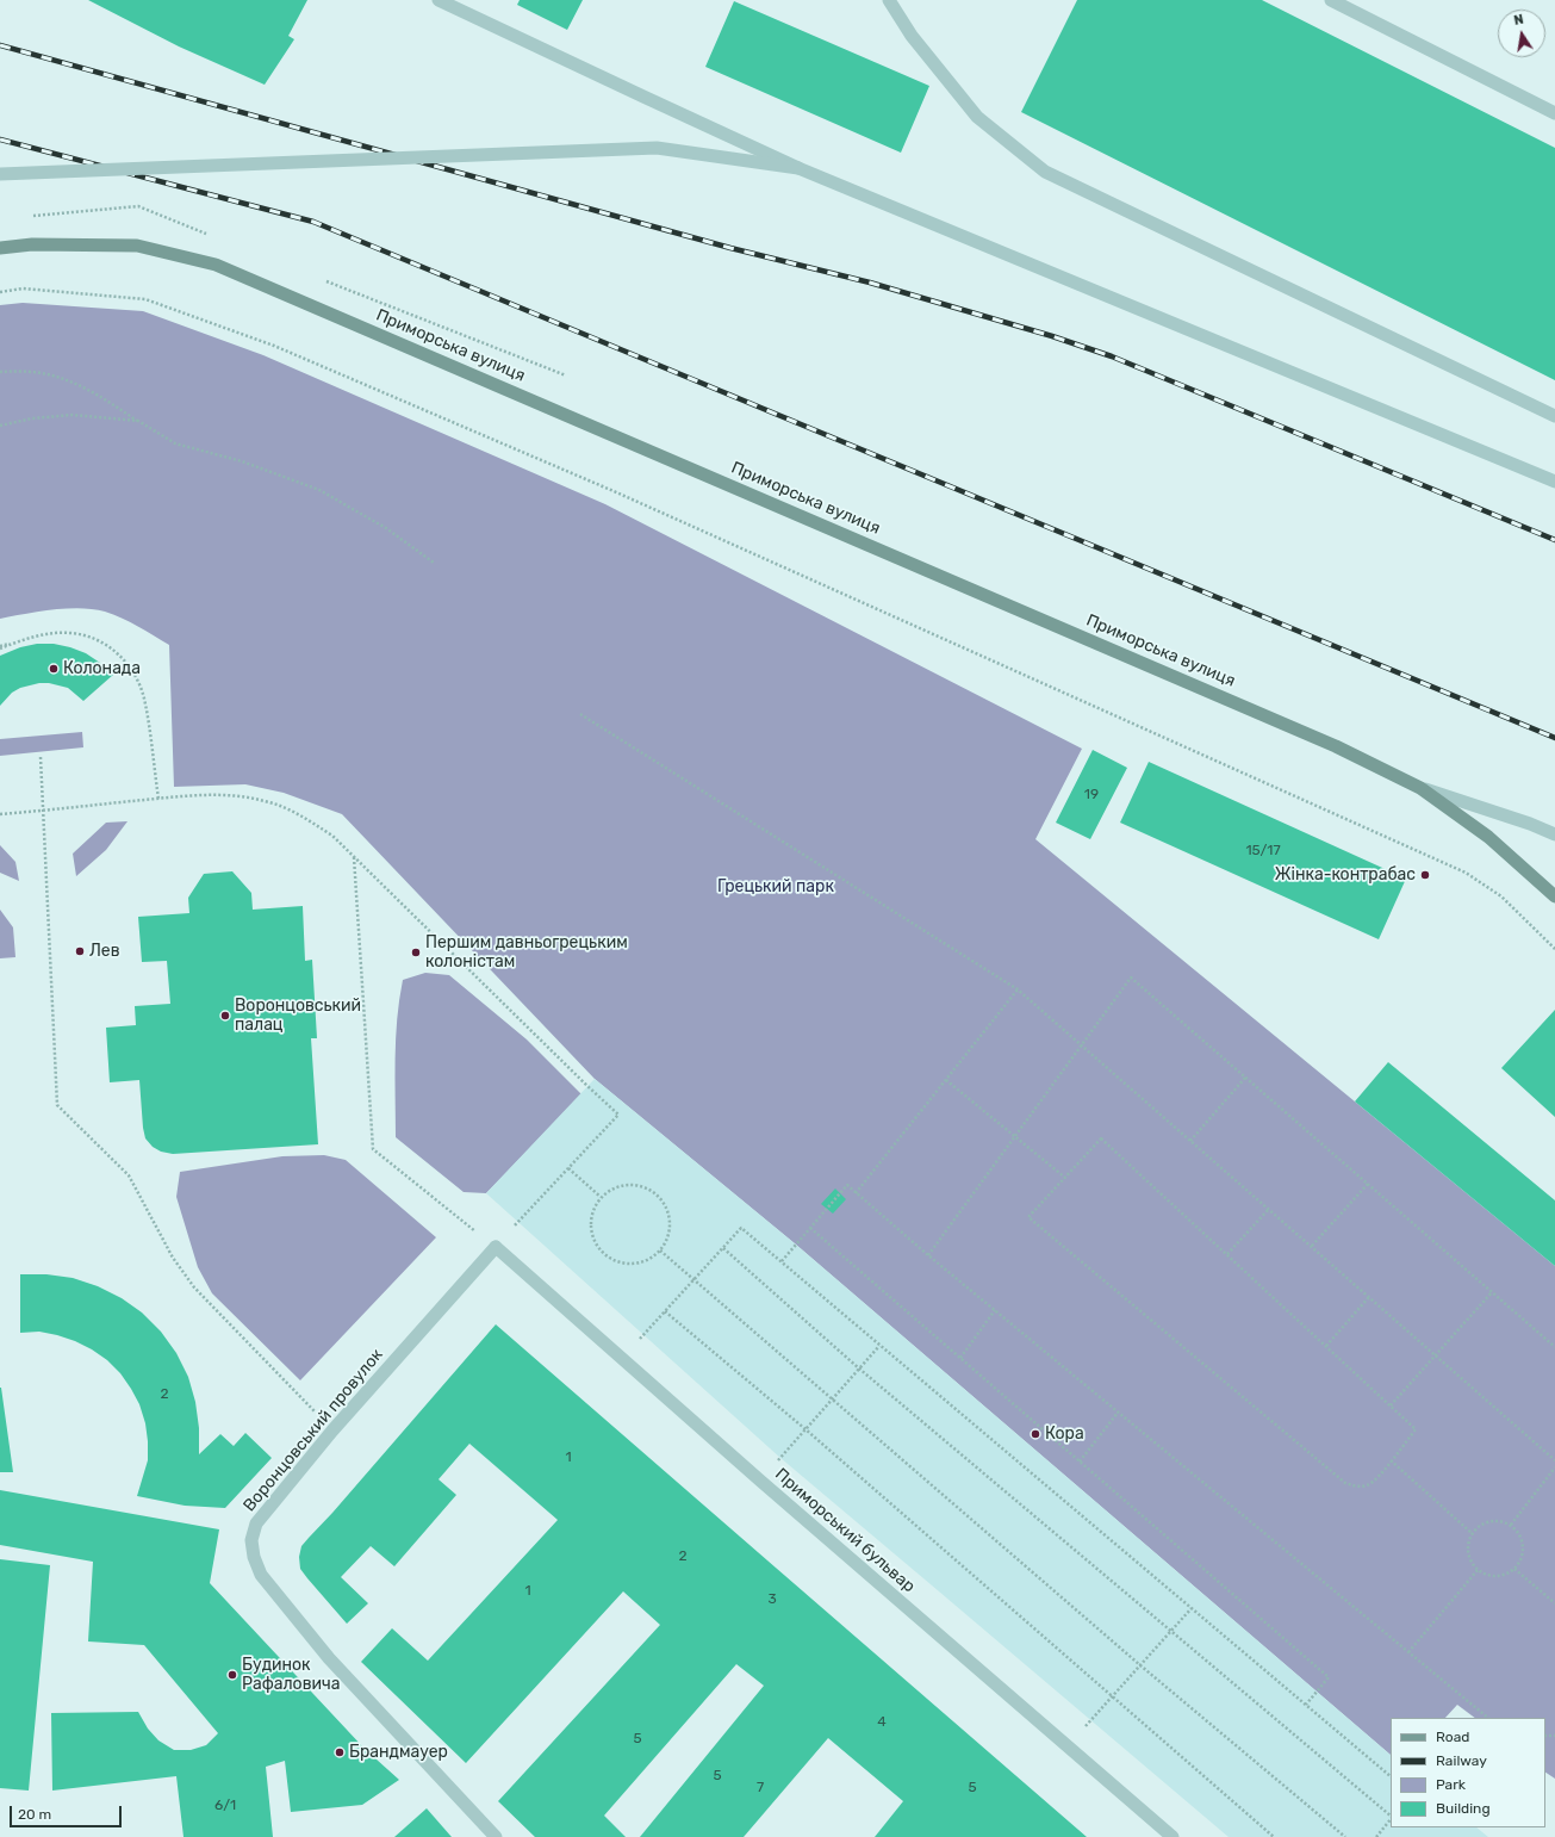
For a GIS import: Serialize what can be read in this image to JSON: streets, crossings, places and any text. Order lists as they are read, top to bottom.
{
  "streets": {
    "main road": ["Приморська вулиця"],
    "street": ["Воронцовський провулок", "Приморський бульвар"]
  },
  "crossings": [
    ["Воронцовський провулок", "Приморський бульвар"]
  ],
  "parks": ["Грецький парк"],
  "places": [
    "Колонада",
    "Жінка-контрабас",
    "Лев",
    "Першим давньогрецьким колоністам",
    "Воронцовський палац",
    "Кора",
    "Будинок Рафаловича",
    "Брандмауер"
  ],
  "house_numbers": [
    "19",
    "15/17",
    "2",
    "1",
    "2",
    "1",
    "3",
    "4",
    "5",
    "5",
    "7",
    "5",
    "6/1"
  ],
  "legend": [
    "Road",
    "Railway",
    "Park",
    "Building"
  ],
  "scale_bar": "20 m",
  "north": "top"
}
